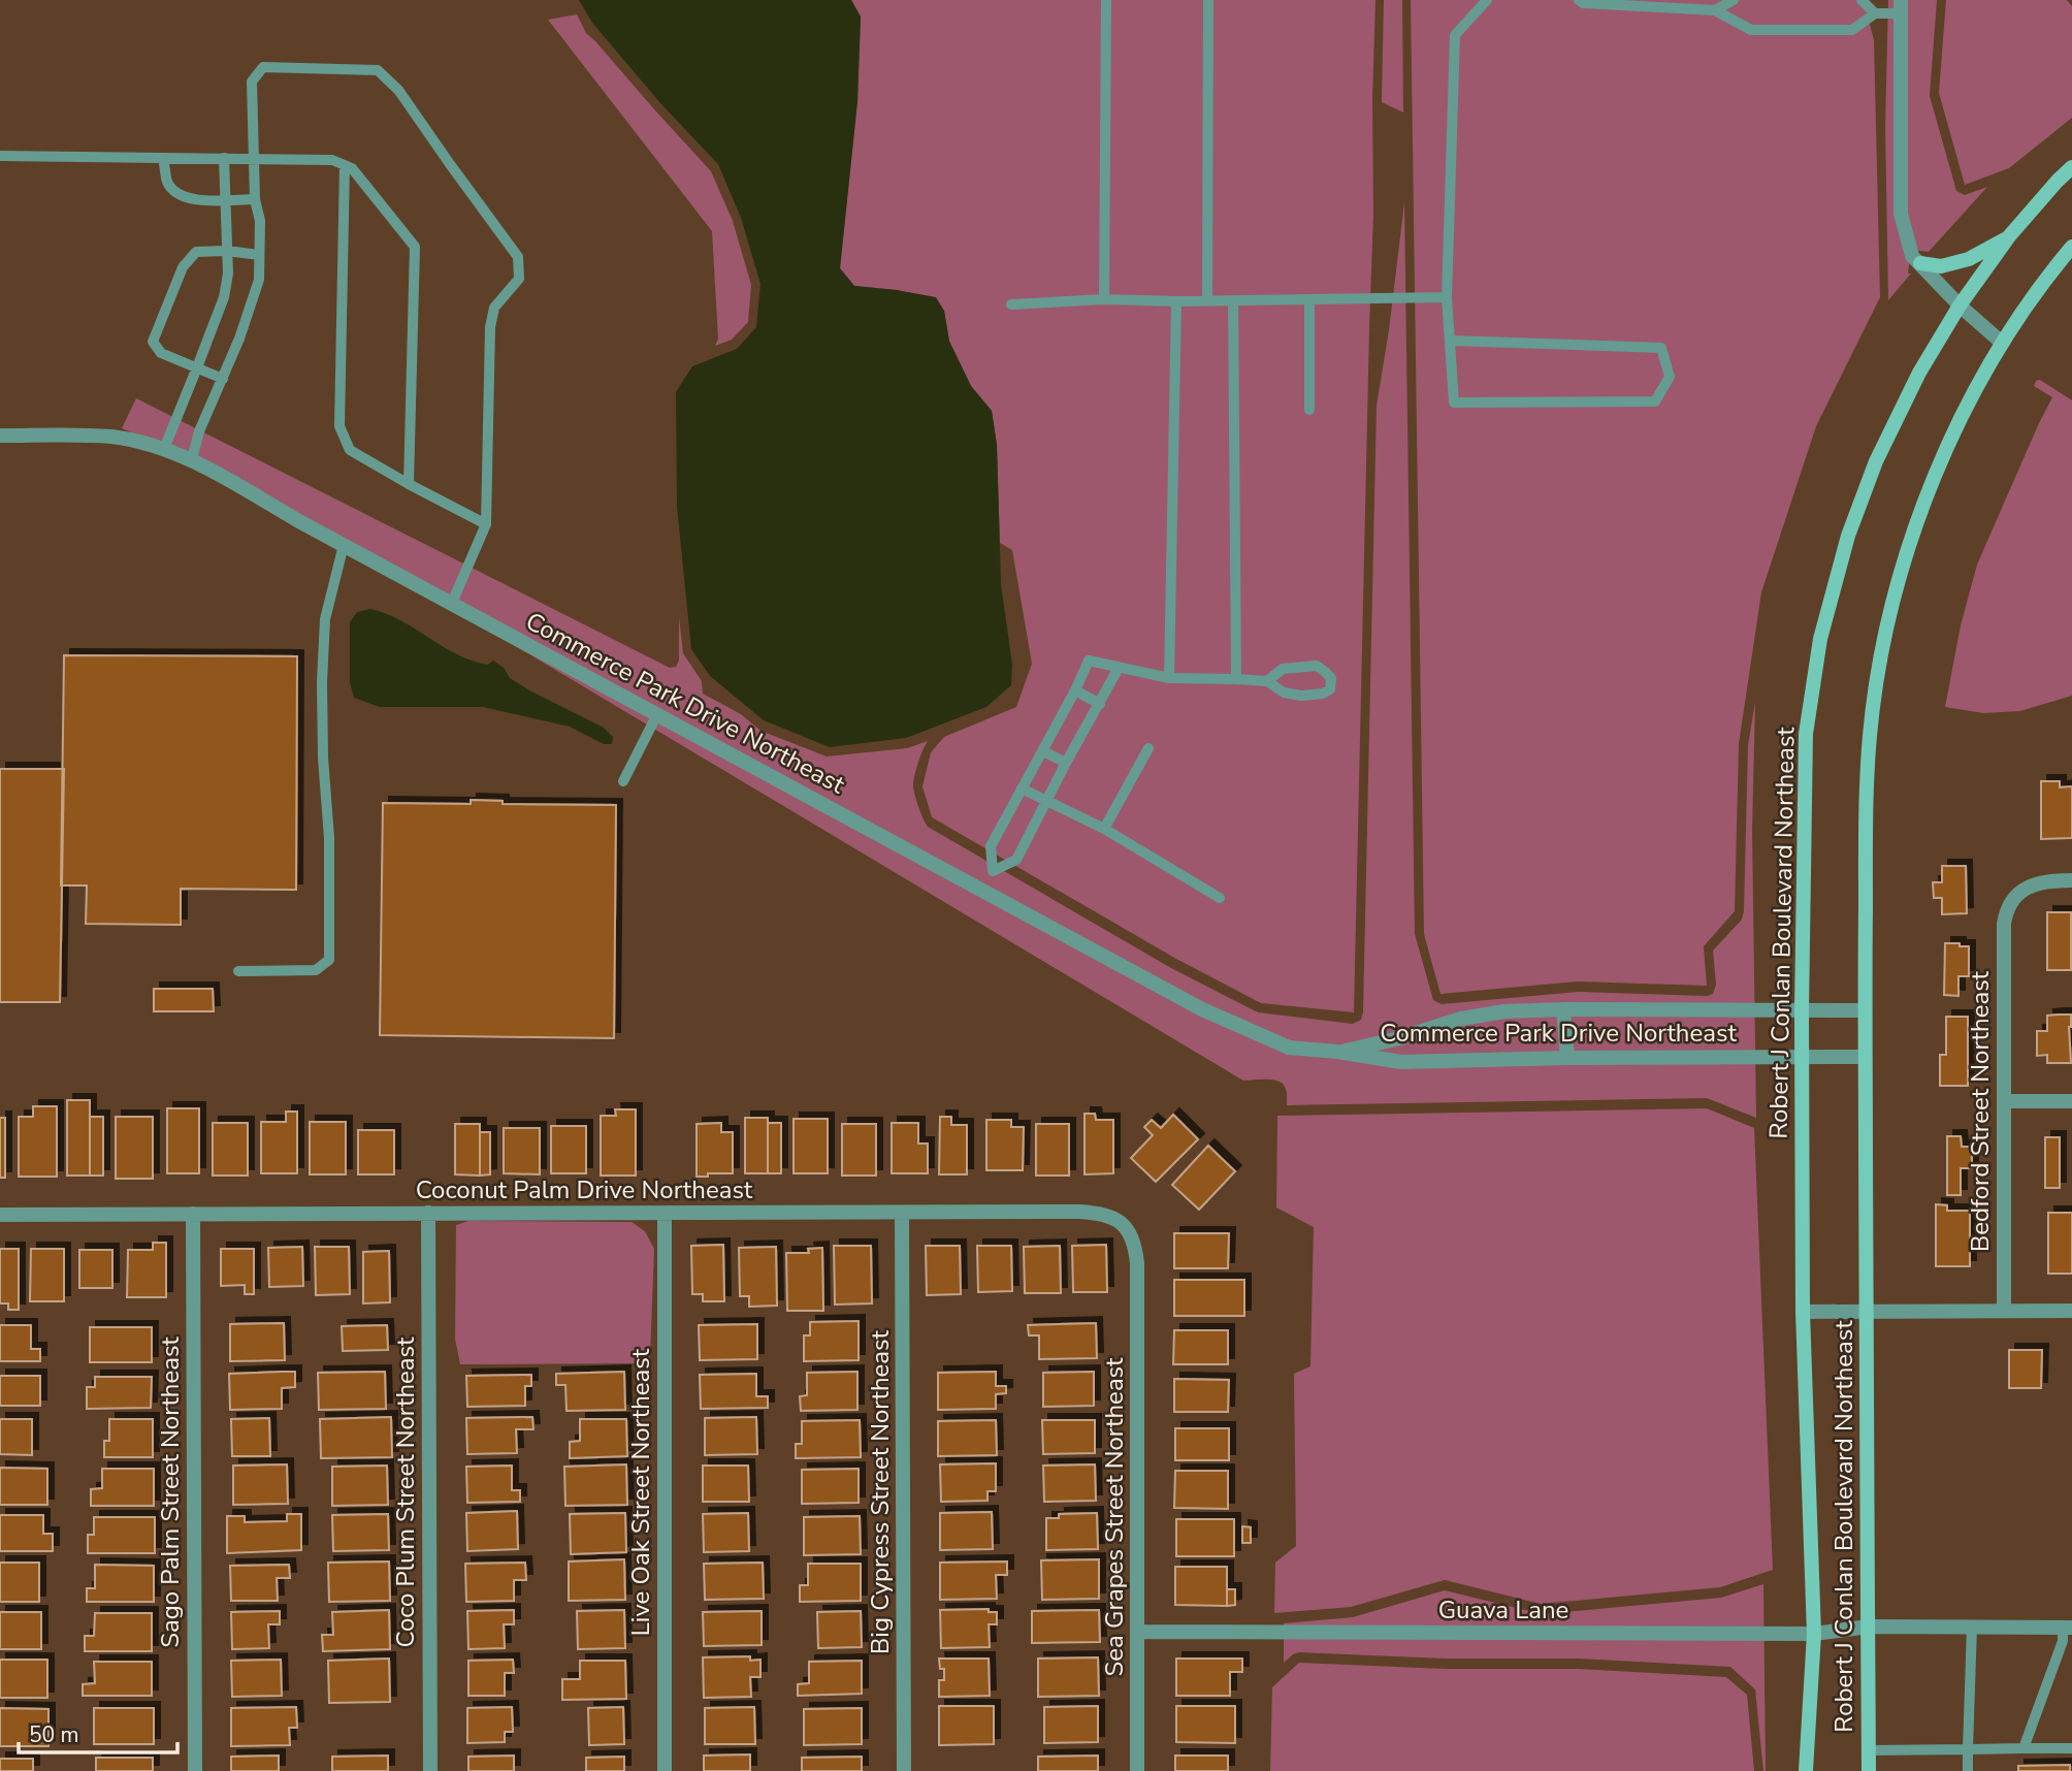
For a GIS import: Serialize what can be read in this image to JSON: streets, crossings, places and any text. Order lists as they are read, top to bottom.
{
  "streets": {
    "main road": ["Robert J Conlan Boulevard Northeast"],
    "street": [
      "Commerce Park Drive Northeast",
      "Bedford Street Northeast",
      "Coconut Palm Drive Northeast",
      "Sago Palm Street Northeast",
      "Coco Plum Street Northeast",
      "Live Oak Street Northeast",
      "Big Cypress Street Northeast",
      "Sea Grapes Street Northeast",
      "Guava Lane"
    ]
  },
  "crossings": [
    ["Commerce Park Drive Northeast", "Robert J Conlan Boulevard Northeast"],
    ["Robert J Conlan Boulevard Northeast", "Guava Lane"],
    ["Coconut Palm Drive Northeast", "Sago Palm Street Northeast"],
    ["Coconut Palm Drive Northeast", "Coco Plum Street Northeast"],
    ["Coconut Palm Drive Northeast", "Live Oak Street Northeast"],
    ["Coconut Palm Drive Northeast", "Big Cypress Street Northeast"],
    ["Coconut Palm Drive Northeast", "Sea Grapes Street Northeast"],
    ["Sea Grapes Street Northeast", "Guava Lane"]
  ],
  "scale_bar": "50 m"
}
